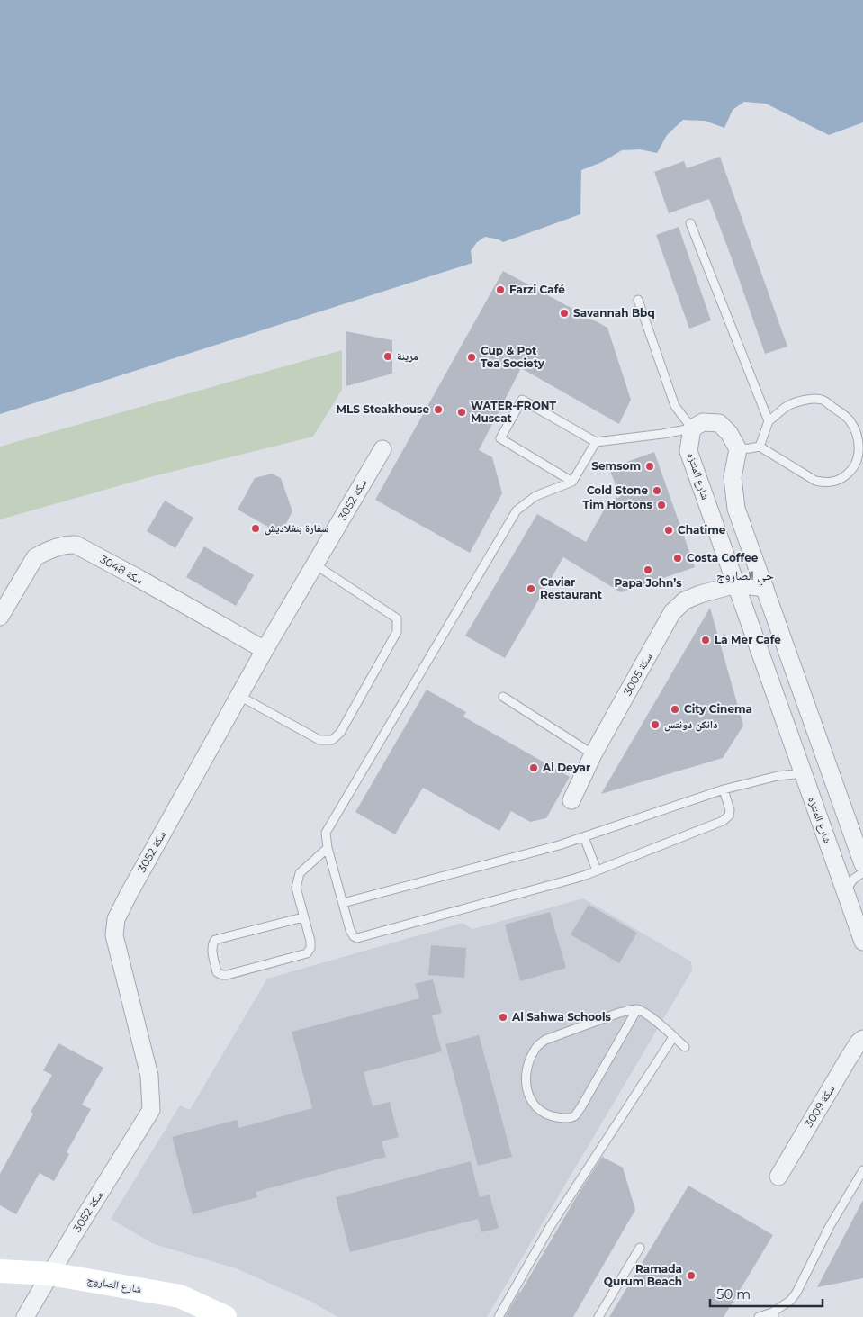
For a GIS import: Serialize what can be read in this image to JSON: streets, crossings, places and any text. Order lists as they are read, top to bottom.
{
  "streets": {
    "main road": ["شارع الصاروج"],
    "street": [
      "شارع المنتزه",
      "سكة 3052",
      "سكة 3048",
      "سكة 3005",
      "سكة 3009"
    ]
  },
  "crossings": [
    ["شارع المنتزه", "سكة 3005"],
    ["سكة 3052", "سكة 3048"],
    ["سكة 3052", "شارع الصاروج"]
  ],
  "districts": ["حي الصاروج"],
  "places": [
    "Farzi Café",
    "Savannah Bbq",
    "مرينة",
    "Cup & Pot Tea Society",
    "MLS Steakhouse",
    "WATER-FRONT Muscat",
    "Semsom",
    "Cold Stone",
    "Tim Hortons",
    "سفارة بنغلاديش",
    "Chatime",
    "Costa Coffee",
    "Papa John’s",
    "Caviar Restaurant",
    "La Mer Cafe",
    "City Cinema",
    "دانكن دونتس",
    "Al Deyar",
    "Al Sahwa Schools",
    "Ramada Qurum Beach"
  ],
  "scale_bar": "50 m"
}
